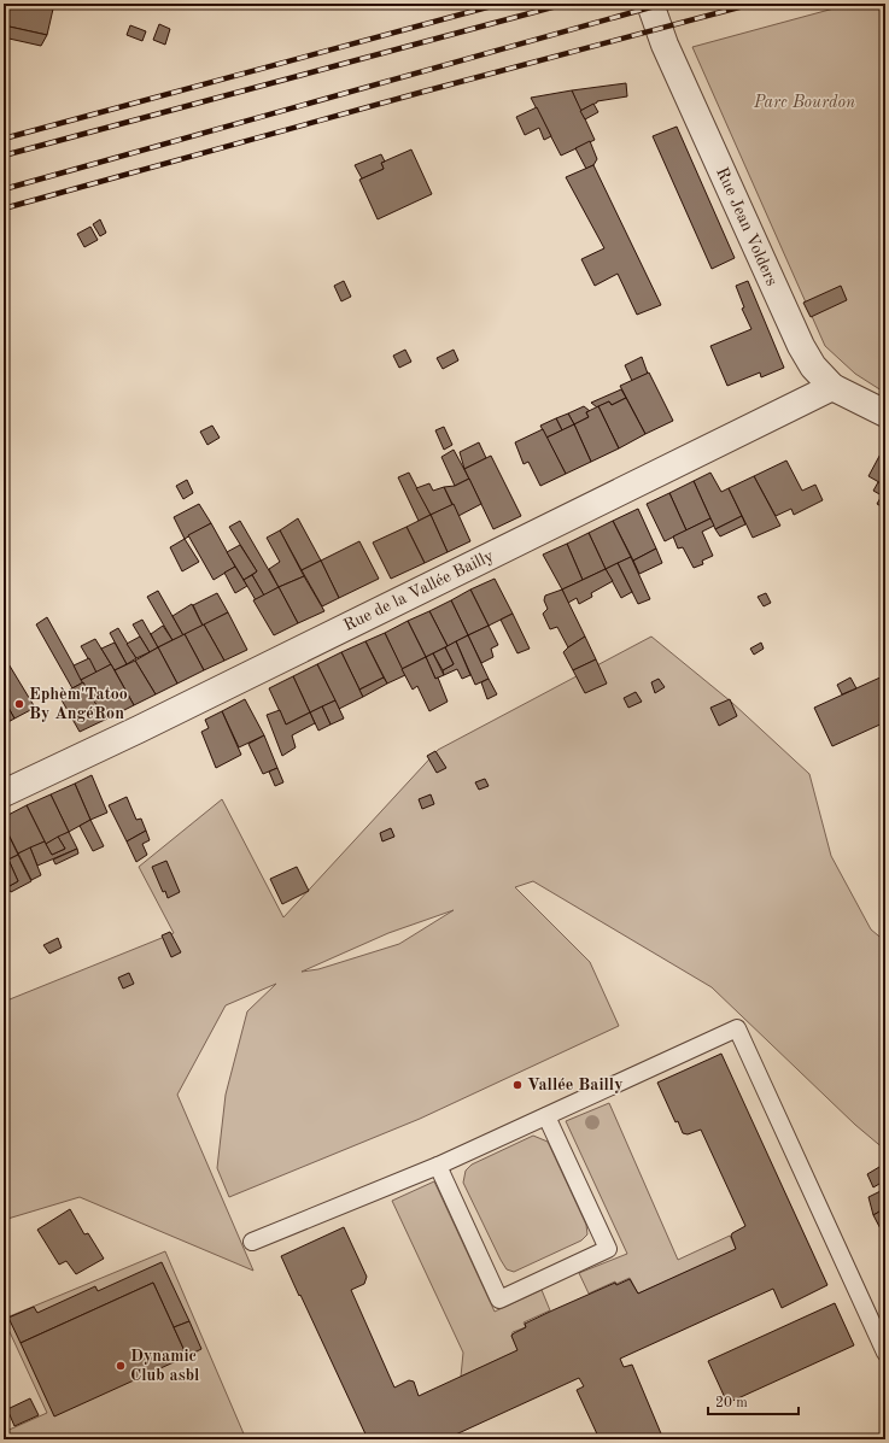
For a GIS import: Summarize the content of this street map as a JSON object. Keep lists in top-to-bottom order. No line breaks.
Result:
{"streets":{"street":["Rue Jean Volders","Rue de la Vallée Bailly"]},"crossings":[["Rue Jean Volders","Rue de la Vallée Bailly"]],"parks":["Parc Bourdon"],"places":["Ephèm'Tatoo By AngéRon","Vallée Bailly","Dynamic Club asbl"],"scale_bar":"20 m"}
